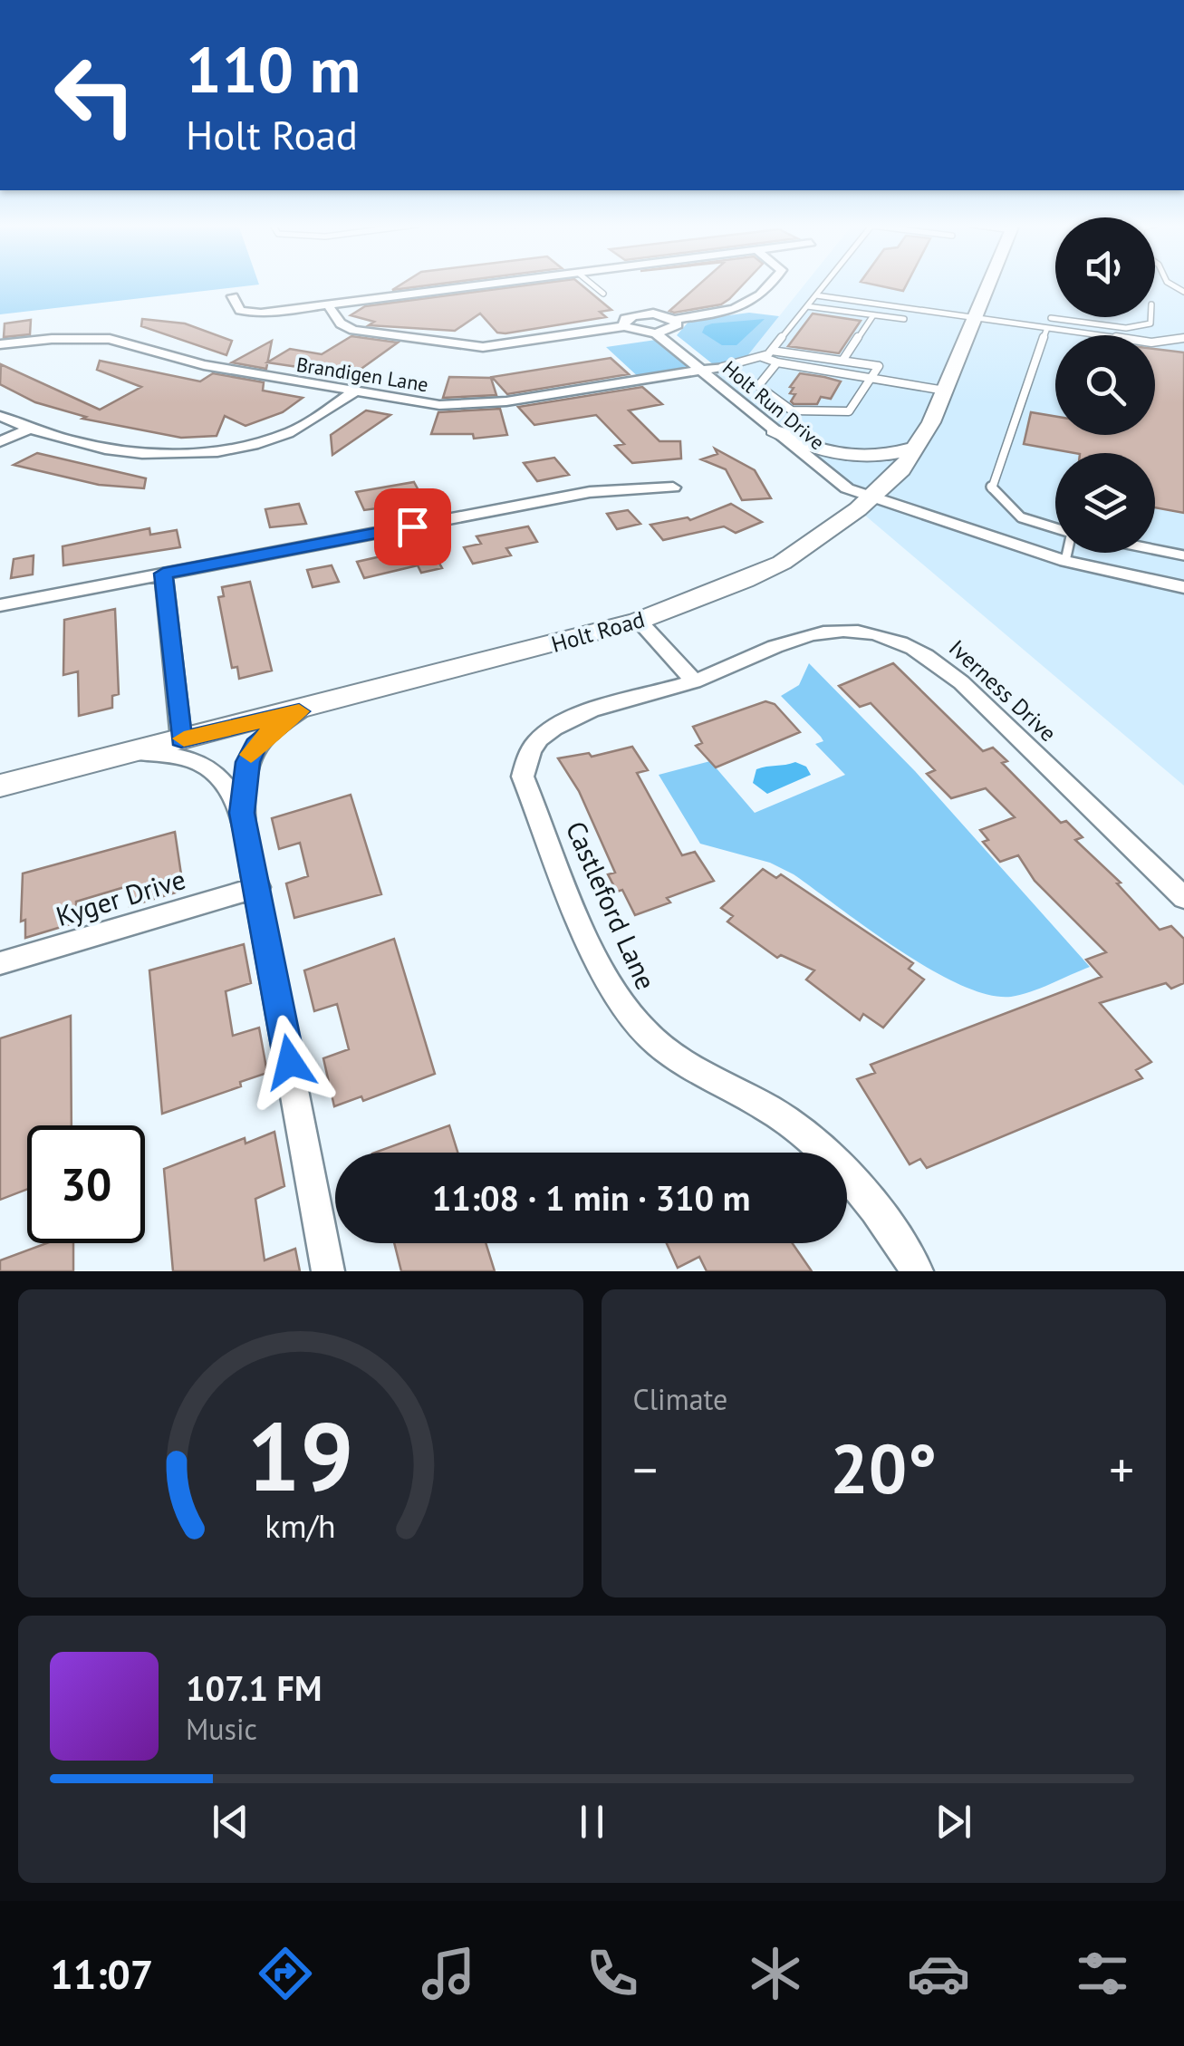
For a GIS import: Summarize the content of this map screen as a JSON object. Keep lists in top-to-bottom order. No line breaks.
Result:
{"streets":{"main road":["Holt Road"],"street":["Brandigen Lane","Holt Run Drive","Iverness Drive","Kyger Drive","Castleford Lane"]},"crossings":[["Brandigen Lane","Holt Run Drive"],["Holt Run Drive","Holt Road"],["Iverness Drive","Castleford Lane"]],"page":{"turn":["110 m","Holt Road"],"limit":"30","trip":"11:08 · 1 min · 310 m","tile":"Climate","heat":["−","20°","+"],"song":["107.1 FM","Music"],"tabs":"11:07","gauge":["19","km/h"]}}
